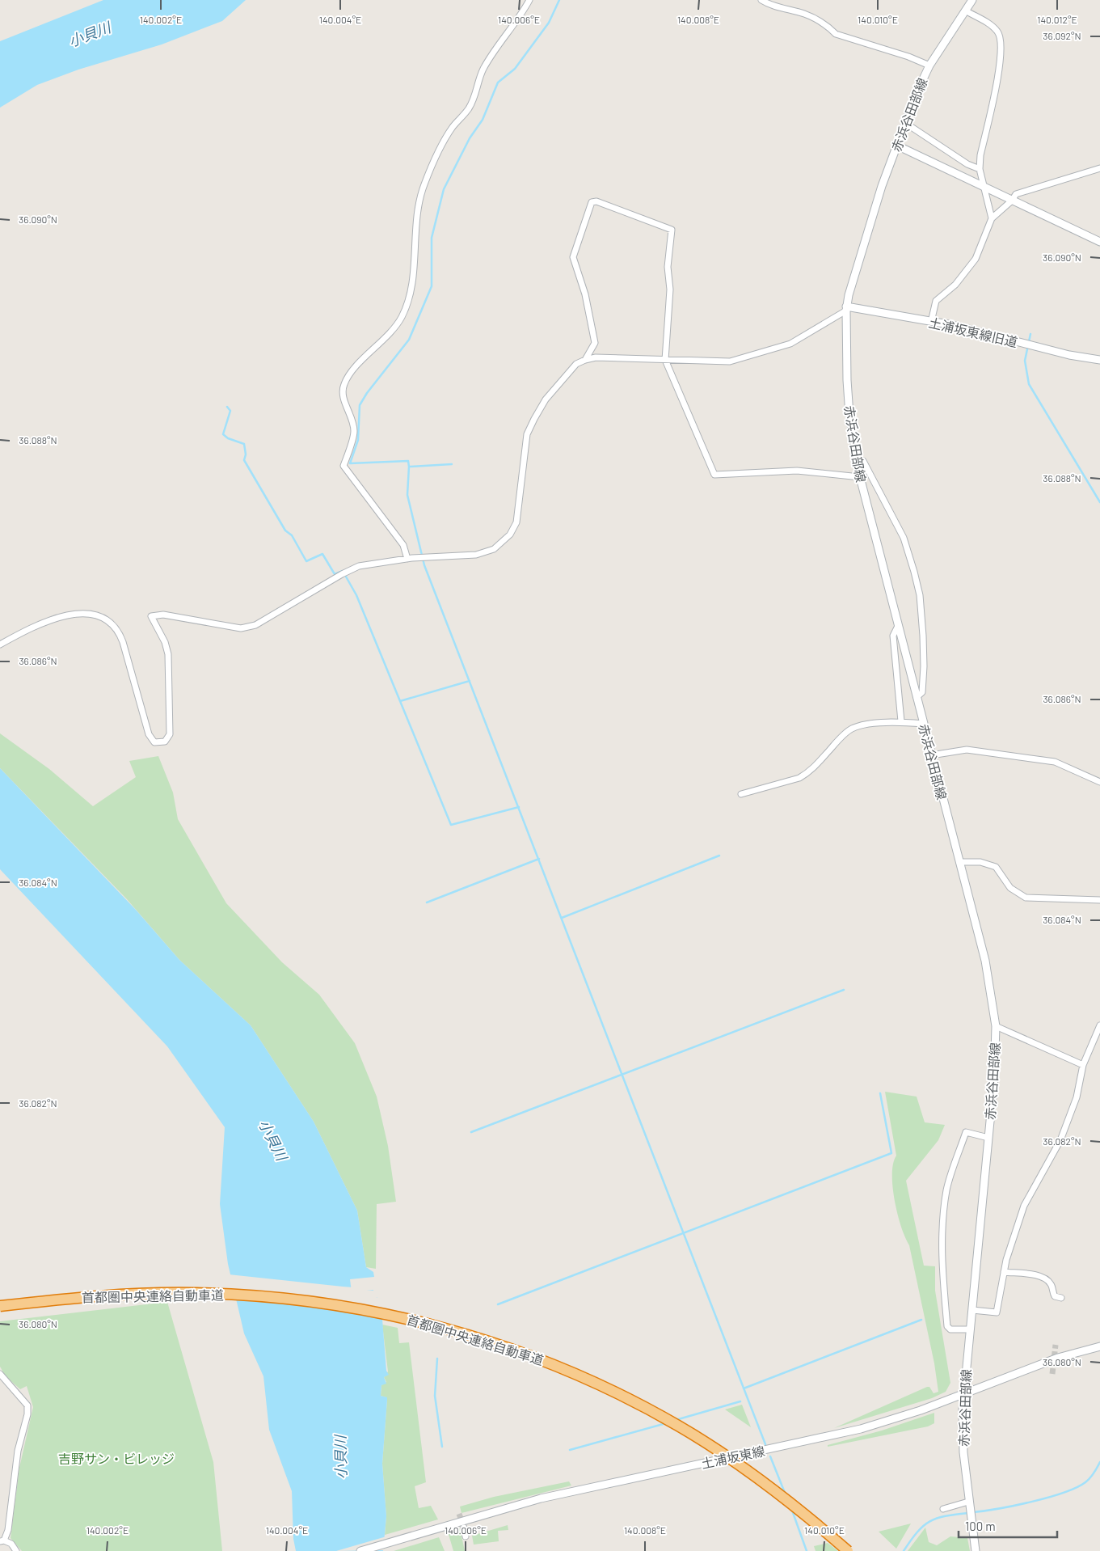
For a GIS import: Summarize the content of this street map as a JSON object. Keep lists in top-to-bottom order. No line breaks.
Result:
{"streets":{"highway":["首都圏中央連絡自動車道"],"main road":["赤浜谷田部線","土浦坂東線旧道","土浦坂東線"]},"crossings":[["赤浜谷田部線","土浦坂東線旧道"],["赤浜谷田部線","土浦坂東線"]],"water":["小貝川"],"parks":["吉野サン・ビレッジ"],"scale_bar":"100 m","coordinates":["140.002°E","140.004°E","140.006°E","140.008°E","140.010°E","140.012°E","36.092°N","36.090°N","36.088°N","36.086°N","36.084°N","36.082°N","36.080°N"]}
